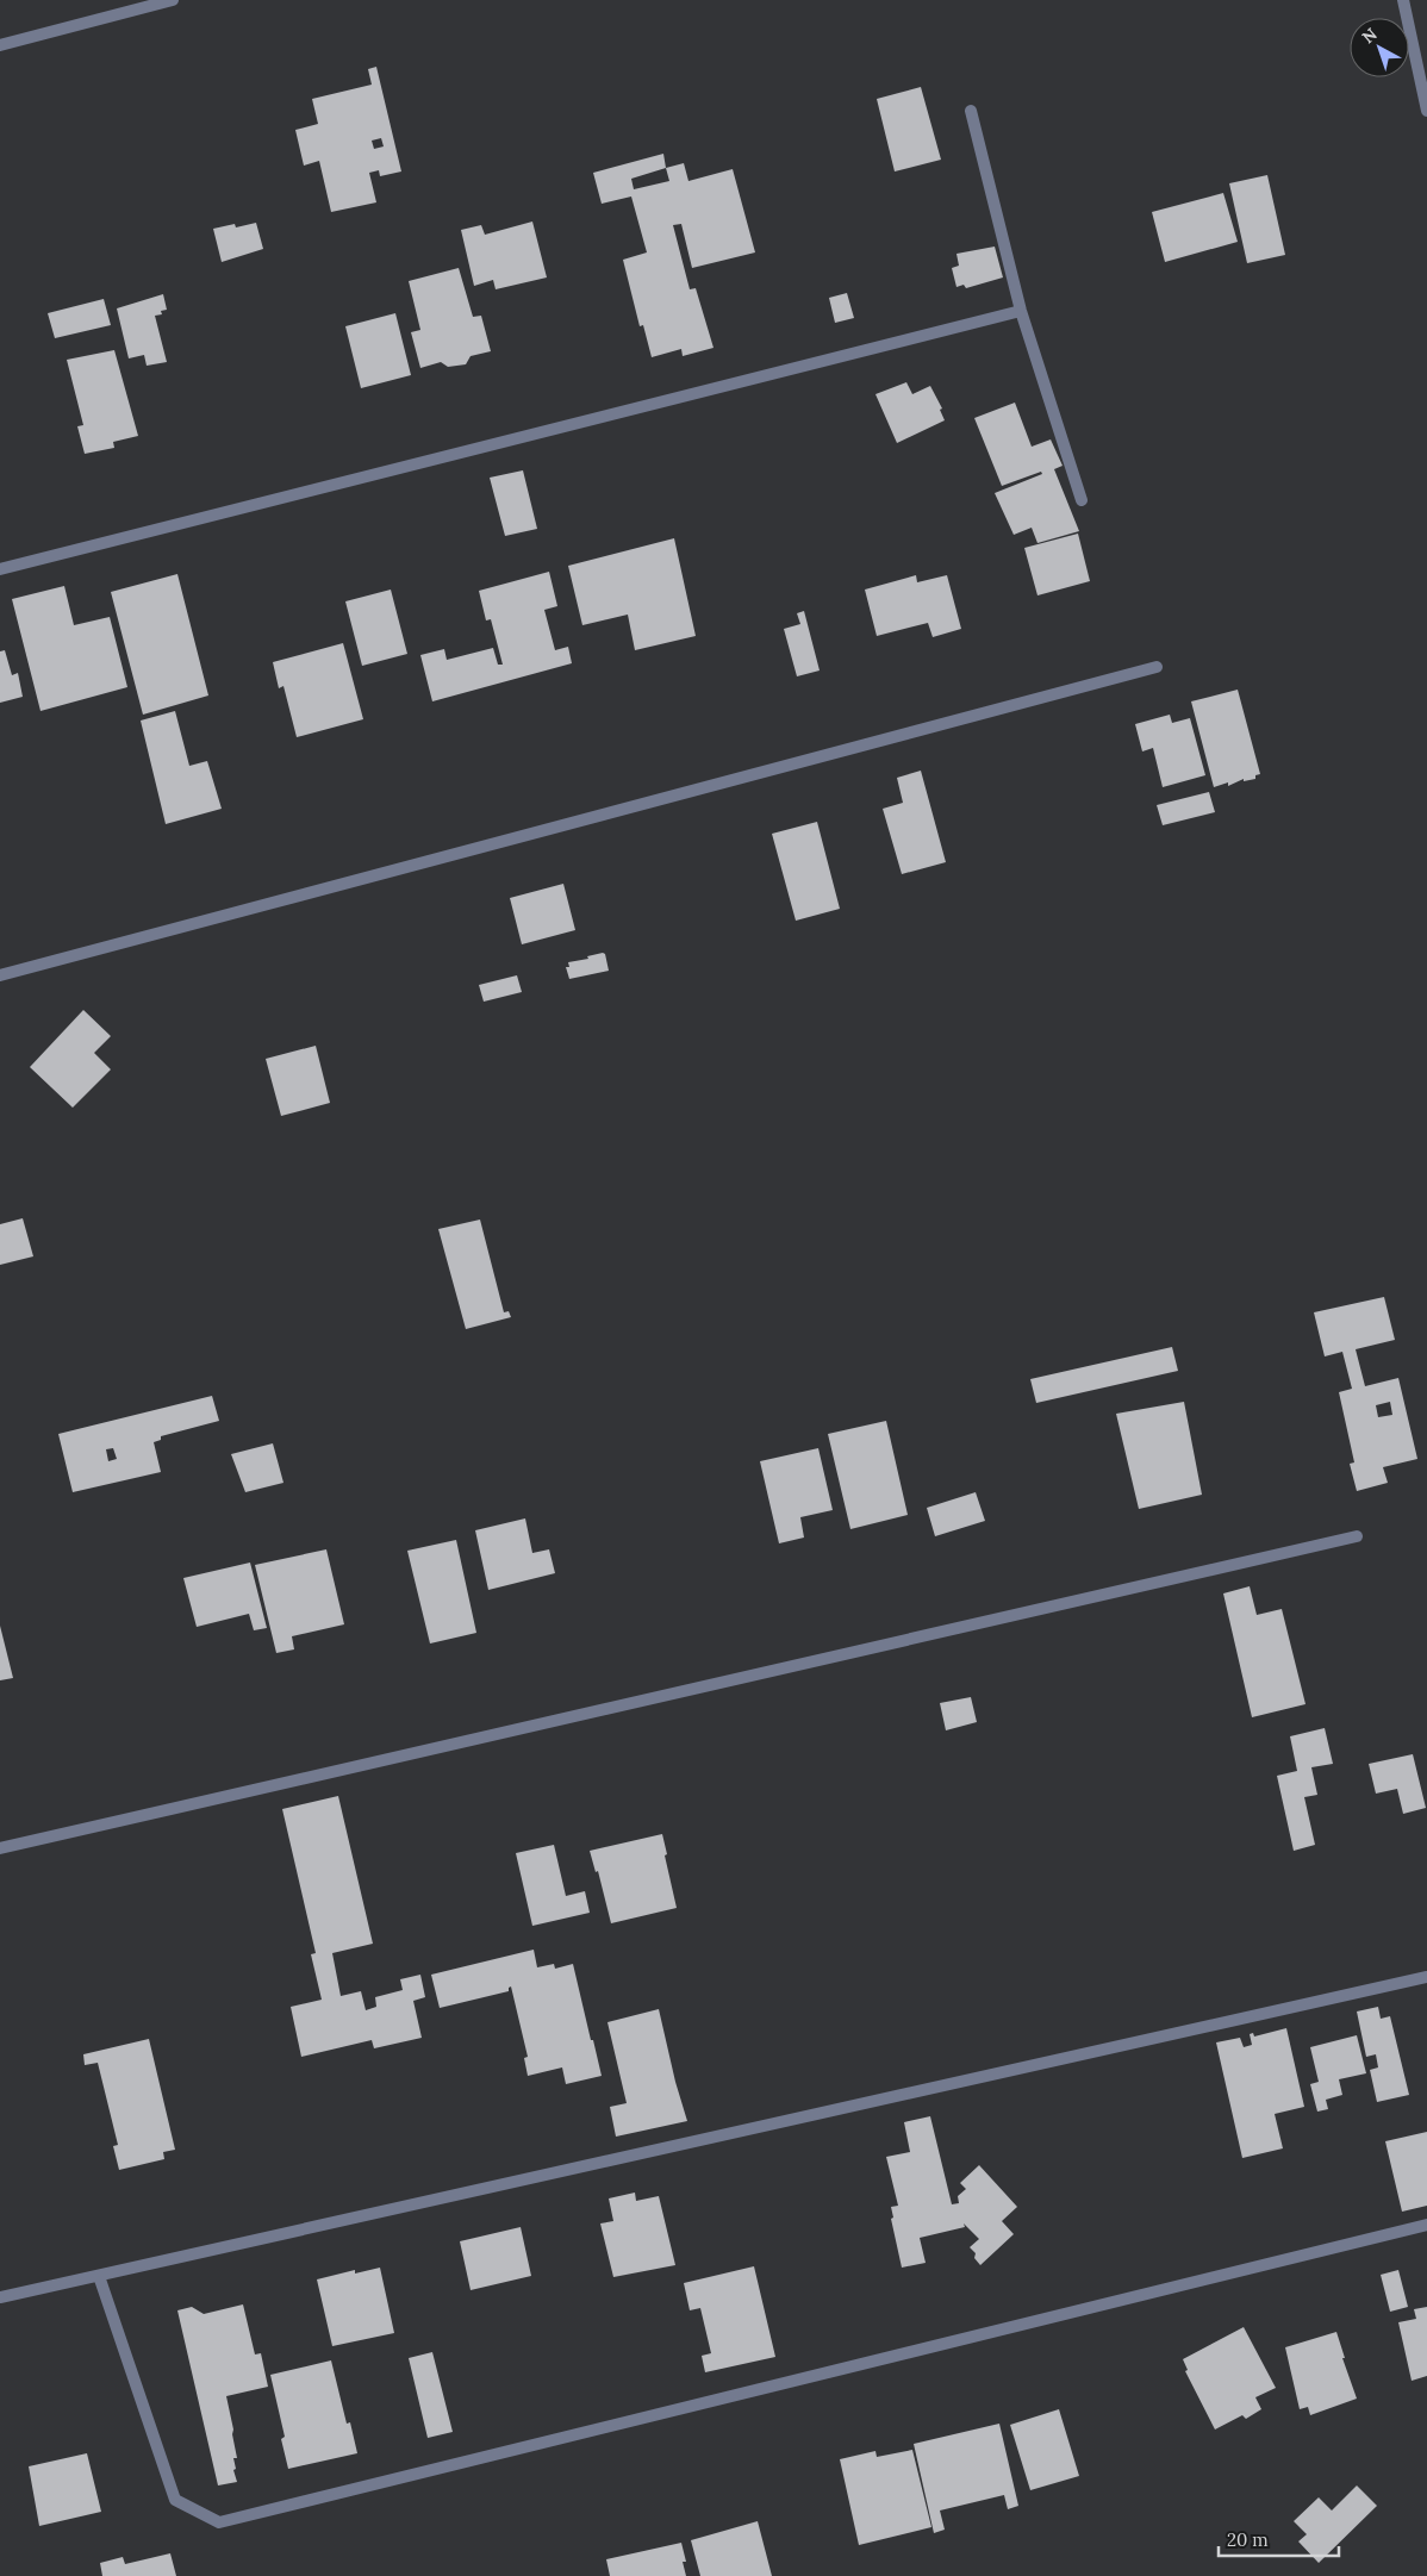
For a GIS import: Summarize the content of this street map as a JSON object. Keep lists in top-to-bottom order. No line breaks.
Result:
{"scale_bar":"20 m","north":"top left"}
